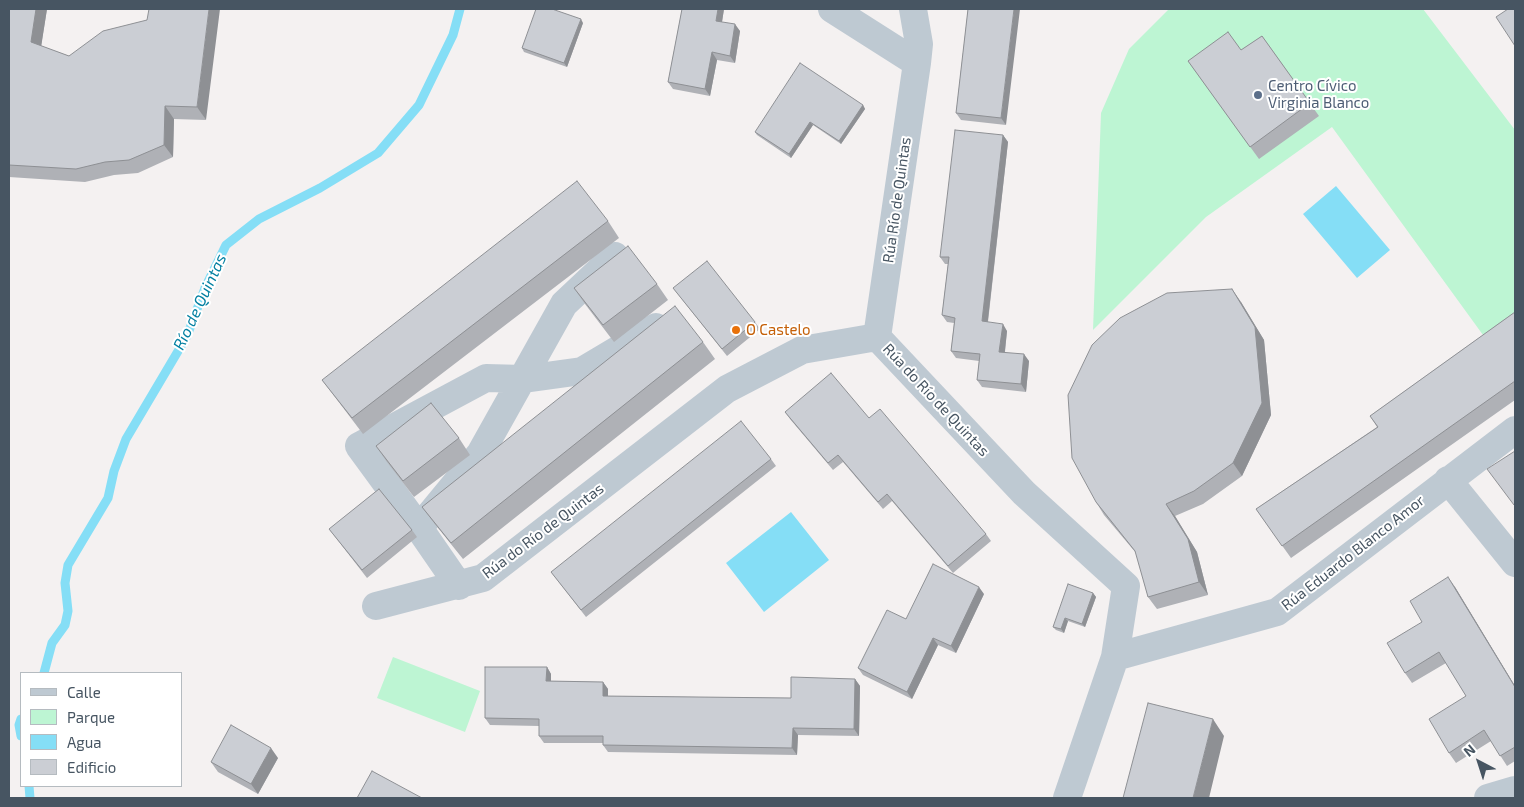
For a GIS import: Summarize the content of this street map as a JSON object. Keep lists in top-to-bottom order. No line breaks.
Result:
{"streets":{"street":["Rúa Río de Quintas","Rúa do Río de Quintas","Rúa Eduardo Blanco Amor"]},"crossings":[["Rúa Río de Quintas","Rúa do Río de Quintas"],["Rúa do Río de Quintas","Rúa Eduardo Blanco Amor"]],"water":["Río de Quintas"],"places":["Centro Cívico Virginia Blanco","O Castelo"],"legend":["Calle","Parque","Agua","Edificio"],"north":"top left"}
